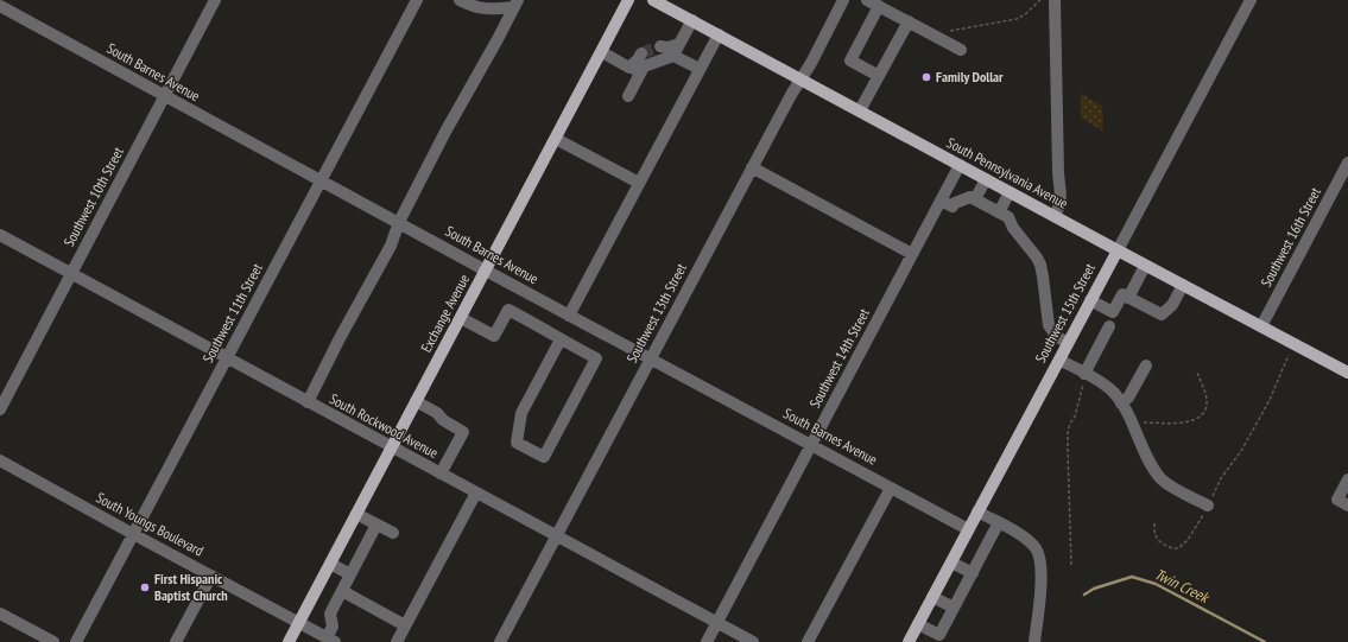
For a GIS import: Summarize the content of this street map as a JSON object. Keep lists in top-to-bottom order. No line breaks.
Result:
{"streets":{"main road":["South Pennsylvania Avenue","Exchange Avenue","Southwest 15th Street"],"street":["South Barnes Avenue","Southwest 10th Street","Southwest 16th Street","Southwest 11th Street","Southwest 13th Street","Southwest 14th Street","South Rockwood Avenue","South Youngs Boulevard"]},"crossings":[["South Barnes Avenue","Southwest 10th Street"],["South Barnes Avenue","Southwest 11th Street"],["South Barnes Avenue","Exchange Avenue"],["South Barnes Avenue","Southwest 13th Street"],["South Barnes Avenue","Southwest 15th Street"],["South Barnes Avenue","Southwest 14th Street"],["South Pennsylvania Avenue","Southwest 16th Street"],["South Pennsylvania Avenue","Southwest 13th Street"],["South Pennsylvania Avenue","Southwest 15th Street"],["South Pennsylvania Avenue","Southwest 14th Street"],["Southwest 10th Street","South Rockwood Avenue"],["Southwest 11th Street","South Rockwood Avenue"],["Southwest 11th Street","South Youngs Boulevard"],["Exchange Avenue","South Rockwood Avenue"],["Exchange Avenue","South Youngs Boulevard"],["Southwest 13th Street","South Rockwood Avenue"],["Southwest 14th Street","South Rockwood Avenue"]],"water":["Twin Creek"],"places":["Family Dollar","First Hispanic Baptist Church"]}
